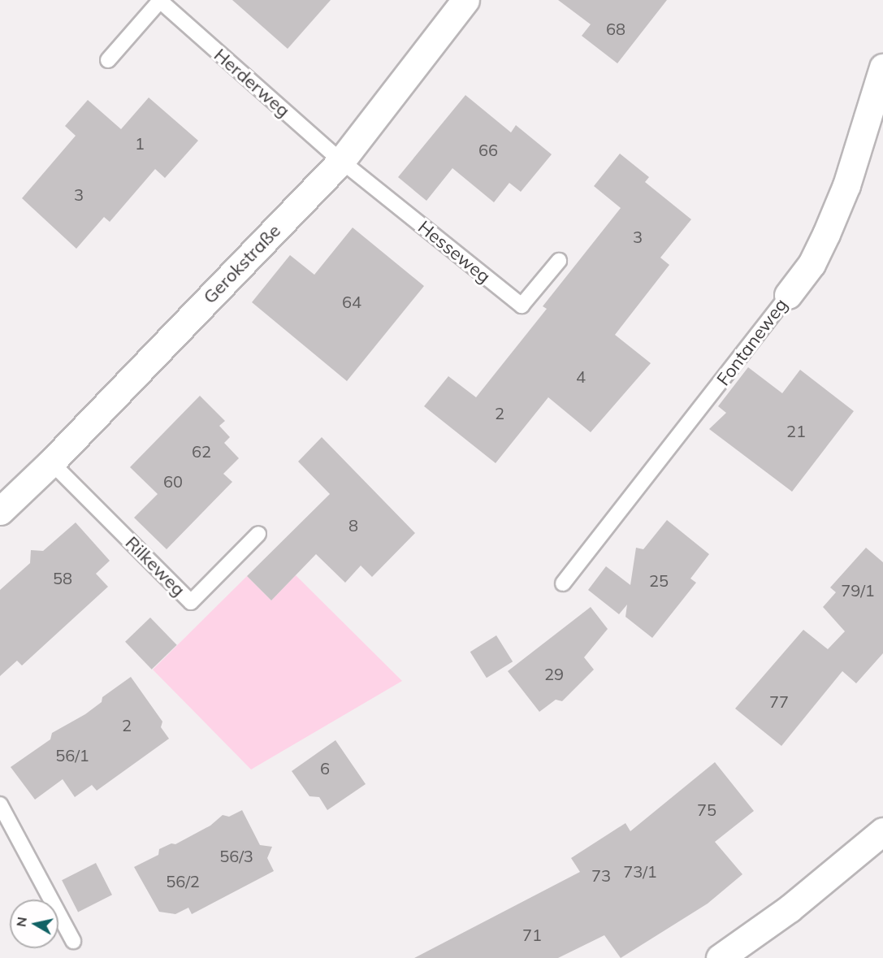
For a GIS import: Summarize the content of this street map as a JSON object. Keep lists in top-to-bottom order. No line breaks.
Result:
{"streets":{"street":["Gerokstraße","Fontaneweg"],"lane":["Herderweg","Hesseweg","Rilkeweg"]},"crossings":[["Herderweg","Hesseweg"],["Herderweg","Gerokstraße"],["Hesseweg","Gerokstraße"],["Gerokstraße","Rilkeweg"]],"house_numbers":["68","1","66","3","3","64","4","2","21","62","60","8","58","25","79/1","29","77","2","56/1","6","75","56/3","73/1","73","56/2","71"],"north":"left"}
